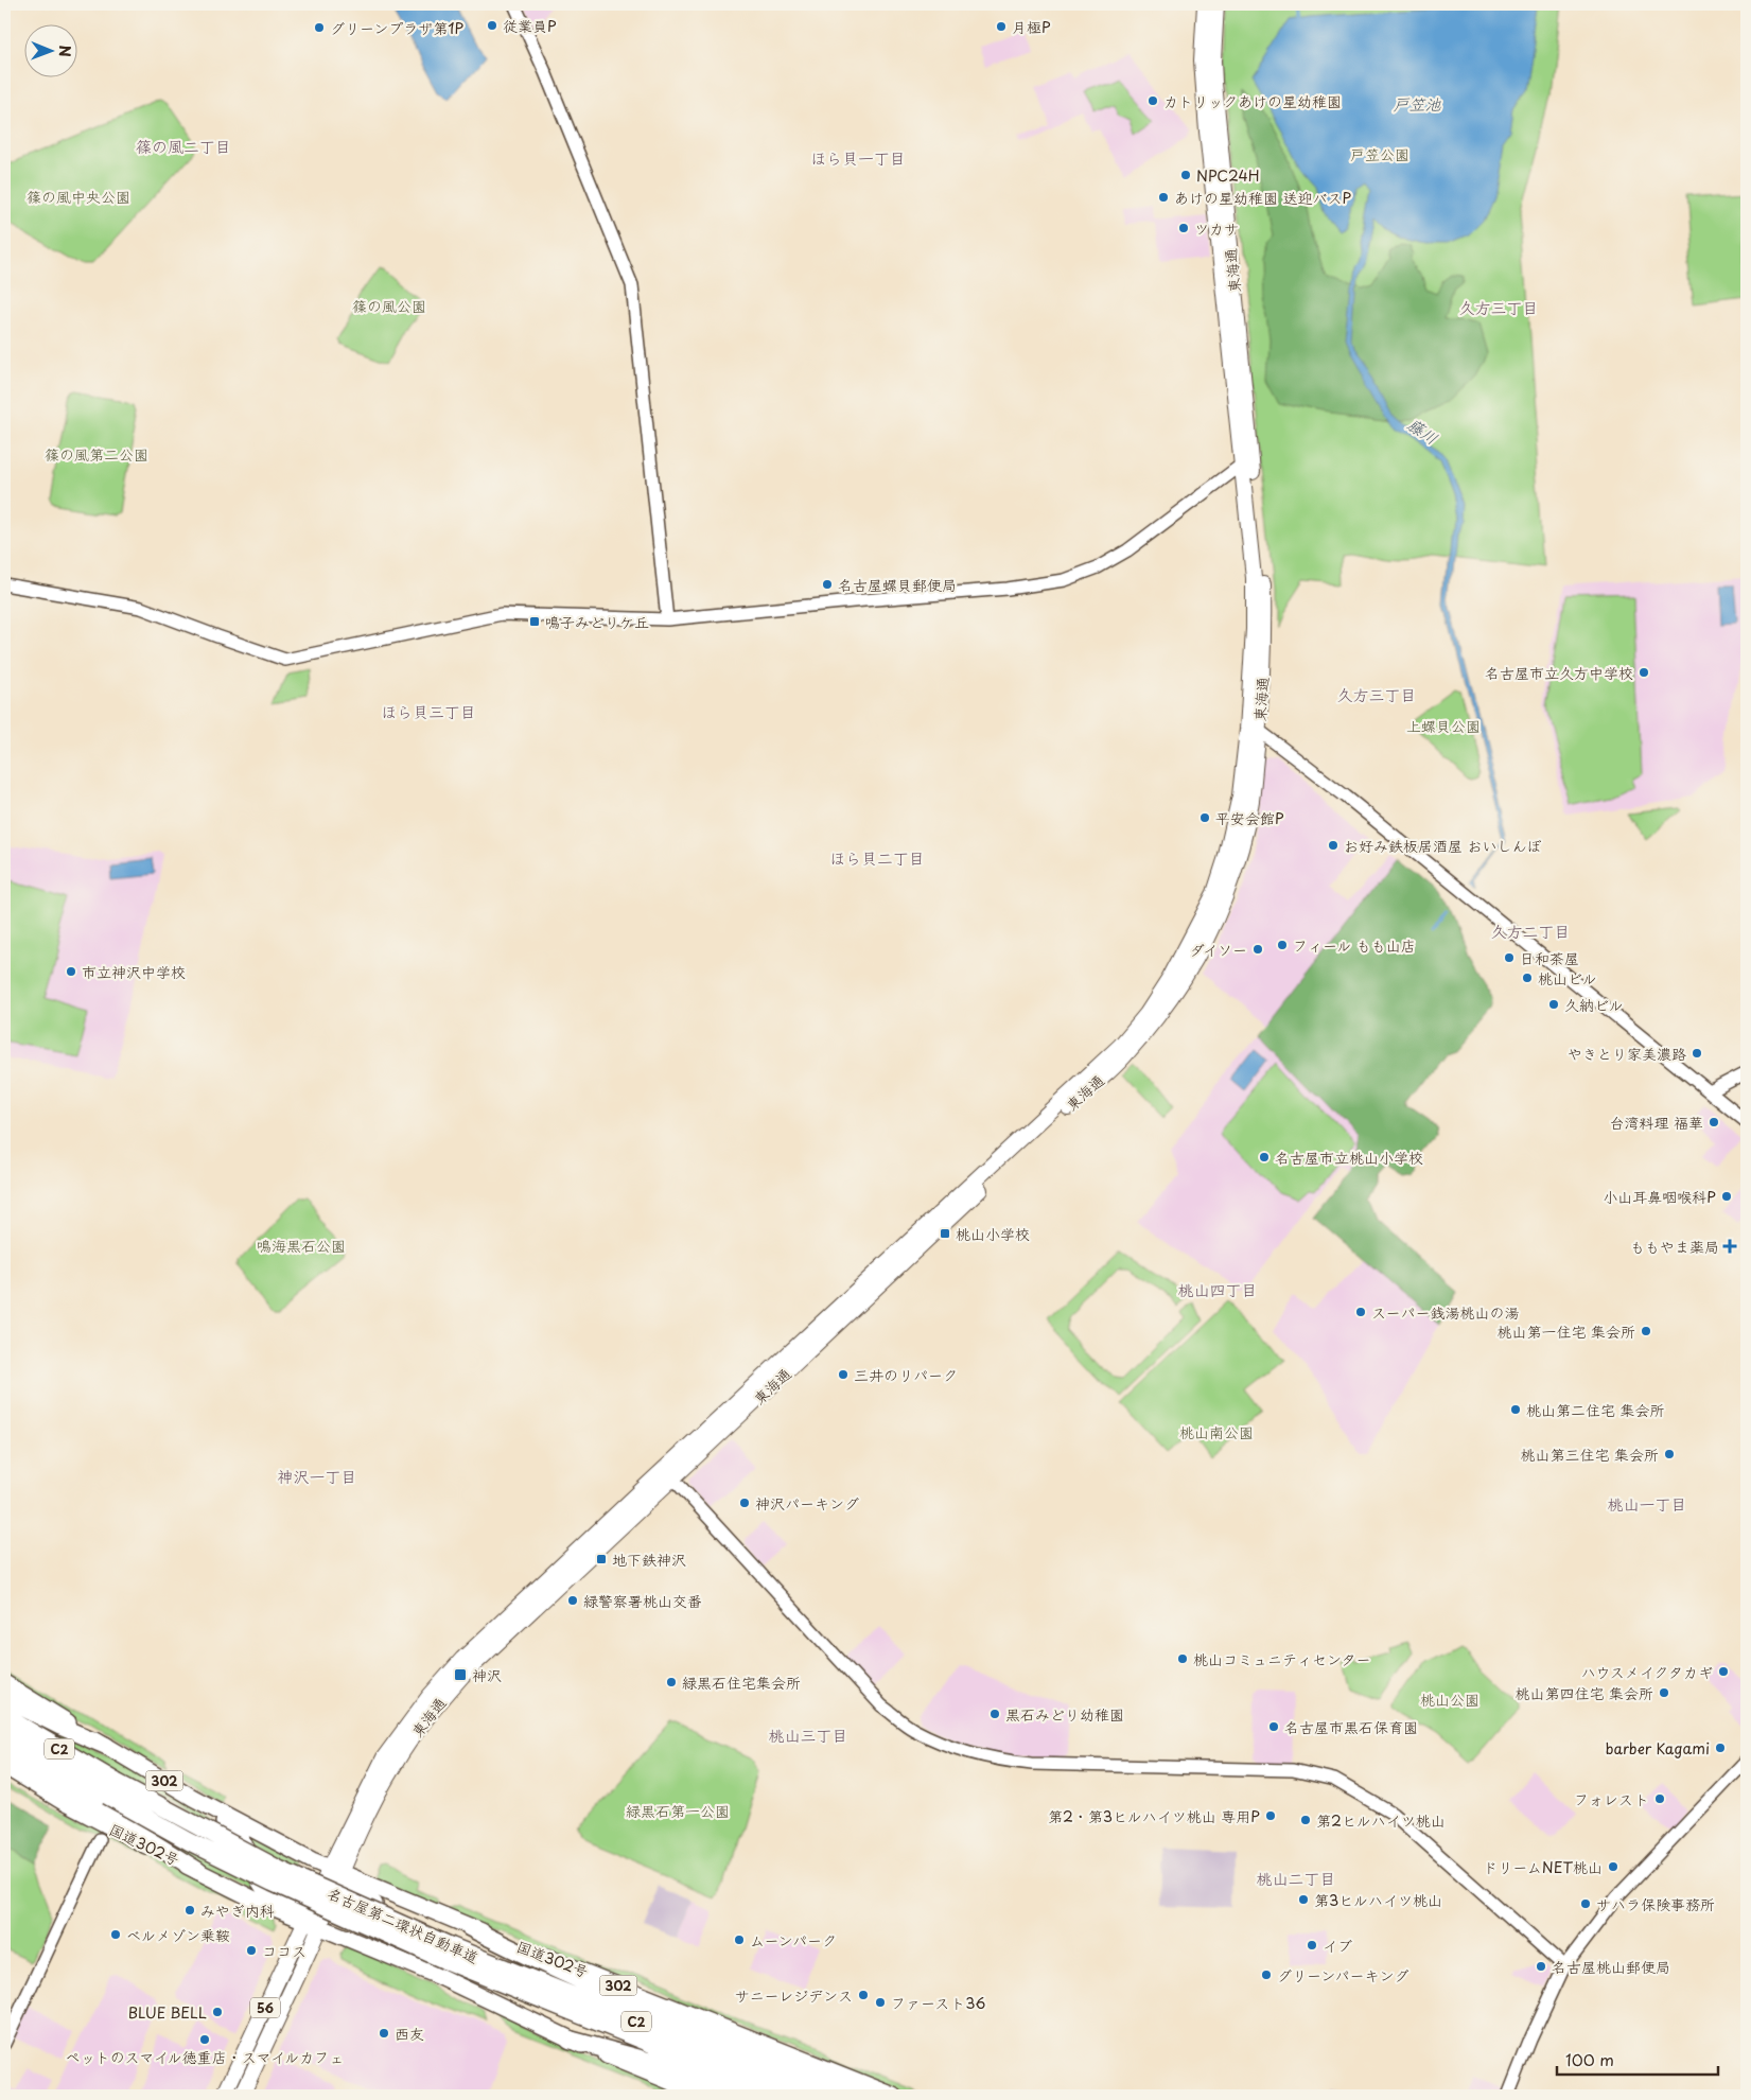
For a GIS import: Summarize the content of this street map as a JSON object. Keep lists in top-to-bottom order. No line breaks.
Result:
{"streets":{"highway":["C2","302","国道302号","名古屋第二環状自動車道"],"main road":["東海通","56"]},"crossings":[["東海通","国道302号"],["東海通","56"],["C2","国道302号"],["国道302号","56"]],"districts":["篠の風二丁目","ほら貝一丁目","久方三丁目","久方三丁目","ほら貝三丁目","ほら貝二丁目","久方二丁目","桃山四丁目","神沢一丁目","桃山一丁目","桃山三丁目","桃山二丁目"],"water":["戸笠池","藤川"],"parks":["戸笠公園","篠の風中央公園","篠の風公園","篠の風第二公園","上螺貝公園","鳴海黒石公園","桃山南公園","桃山公園","緑黒石第一公園"],"places":{"other":["従業員P","月極P","グリーンプラザ第1P","カトリックあけの星幼稚園","NPC24H","あけの星幼稚園 送迎バスP","ツカサ","名古屋螺貝郵便局","名古屋市立久方中学校","平安会館P","お好み鉄板居酒屋 おいしんぼ","フィール もも山店","ダイソー","日和茶屋","市立神沢中学校","桃山ビル","久納ビル","やきとり家美濃路","台湾料理 福華","名古屋市立桃山小学校","小山耳鼻咽喉科P","スーパー銭湯桃山の湯","桃山第一住宅 集会所","三井のリパーク","桃山第二住宅 集会所","桃山第三住宅 集会所","神沢パーキング","緑警察署桃山交番","桃山コミュニティセンター","ハウスメイクタカギ","緑黒石住宅集会所","桃山第四住宅 集会所","黒石みどり幼稚園","名古屋市黒石保育園","barber Kagami","フォレスト","第2・第3ヒルハイツ桃山 専用P","第2ヒルハイツ桃山","ドリームNET桃山","第3ヒルハイツ桃山","サハラ保険事務所","みやぎ内科","ベルメゾン乗鞍","ムーンパーク","イブ","ココス","名古屋桃山郵便局","グリーンパーキング","サニーレジデンス","ファースト36","BLUE BELL","西友","ペットのスマイル徳重店・スマイルカフェ"],"transit":["鳴子みどりケ丘","桃山小学校","地下鉄神沢","神沢"],"health":["ももやま薬局"]},"scale_bar":"100 m","north":"right"}
